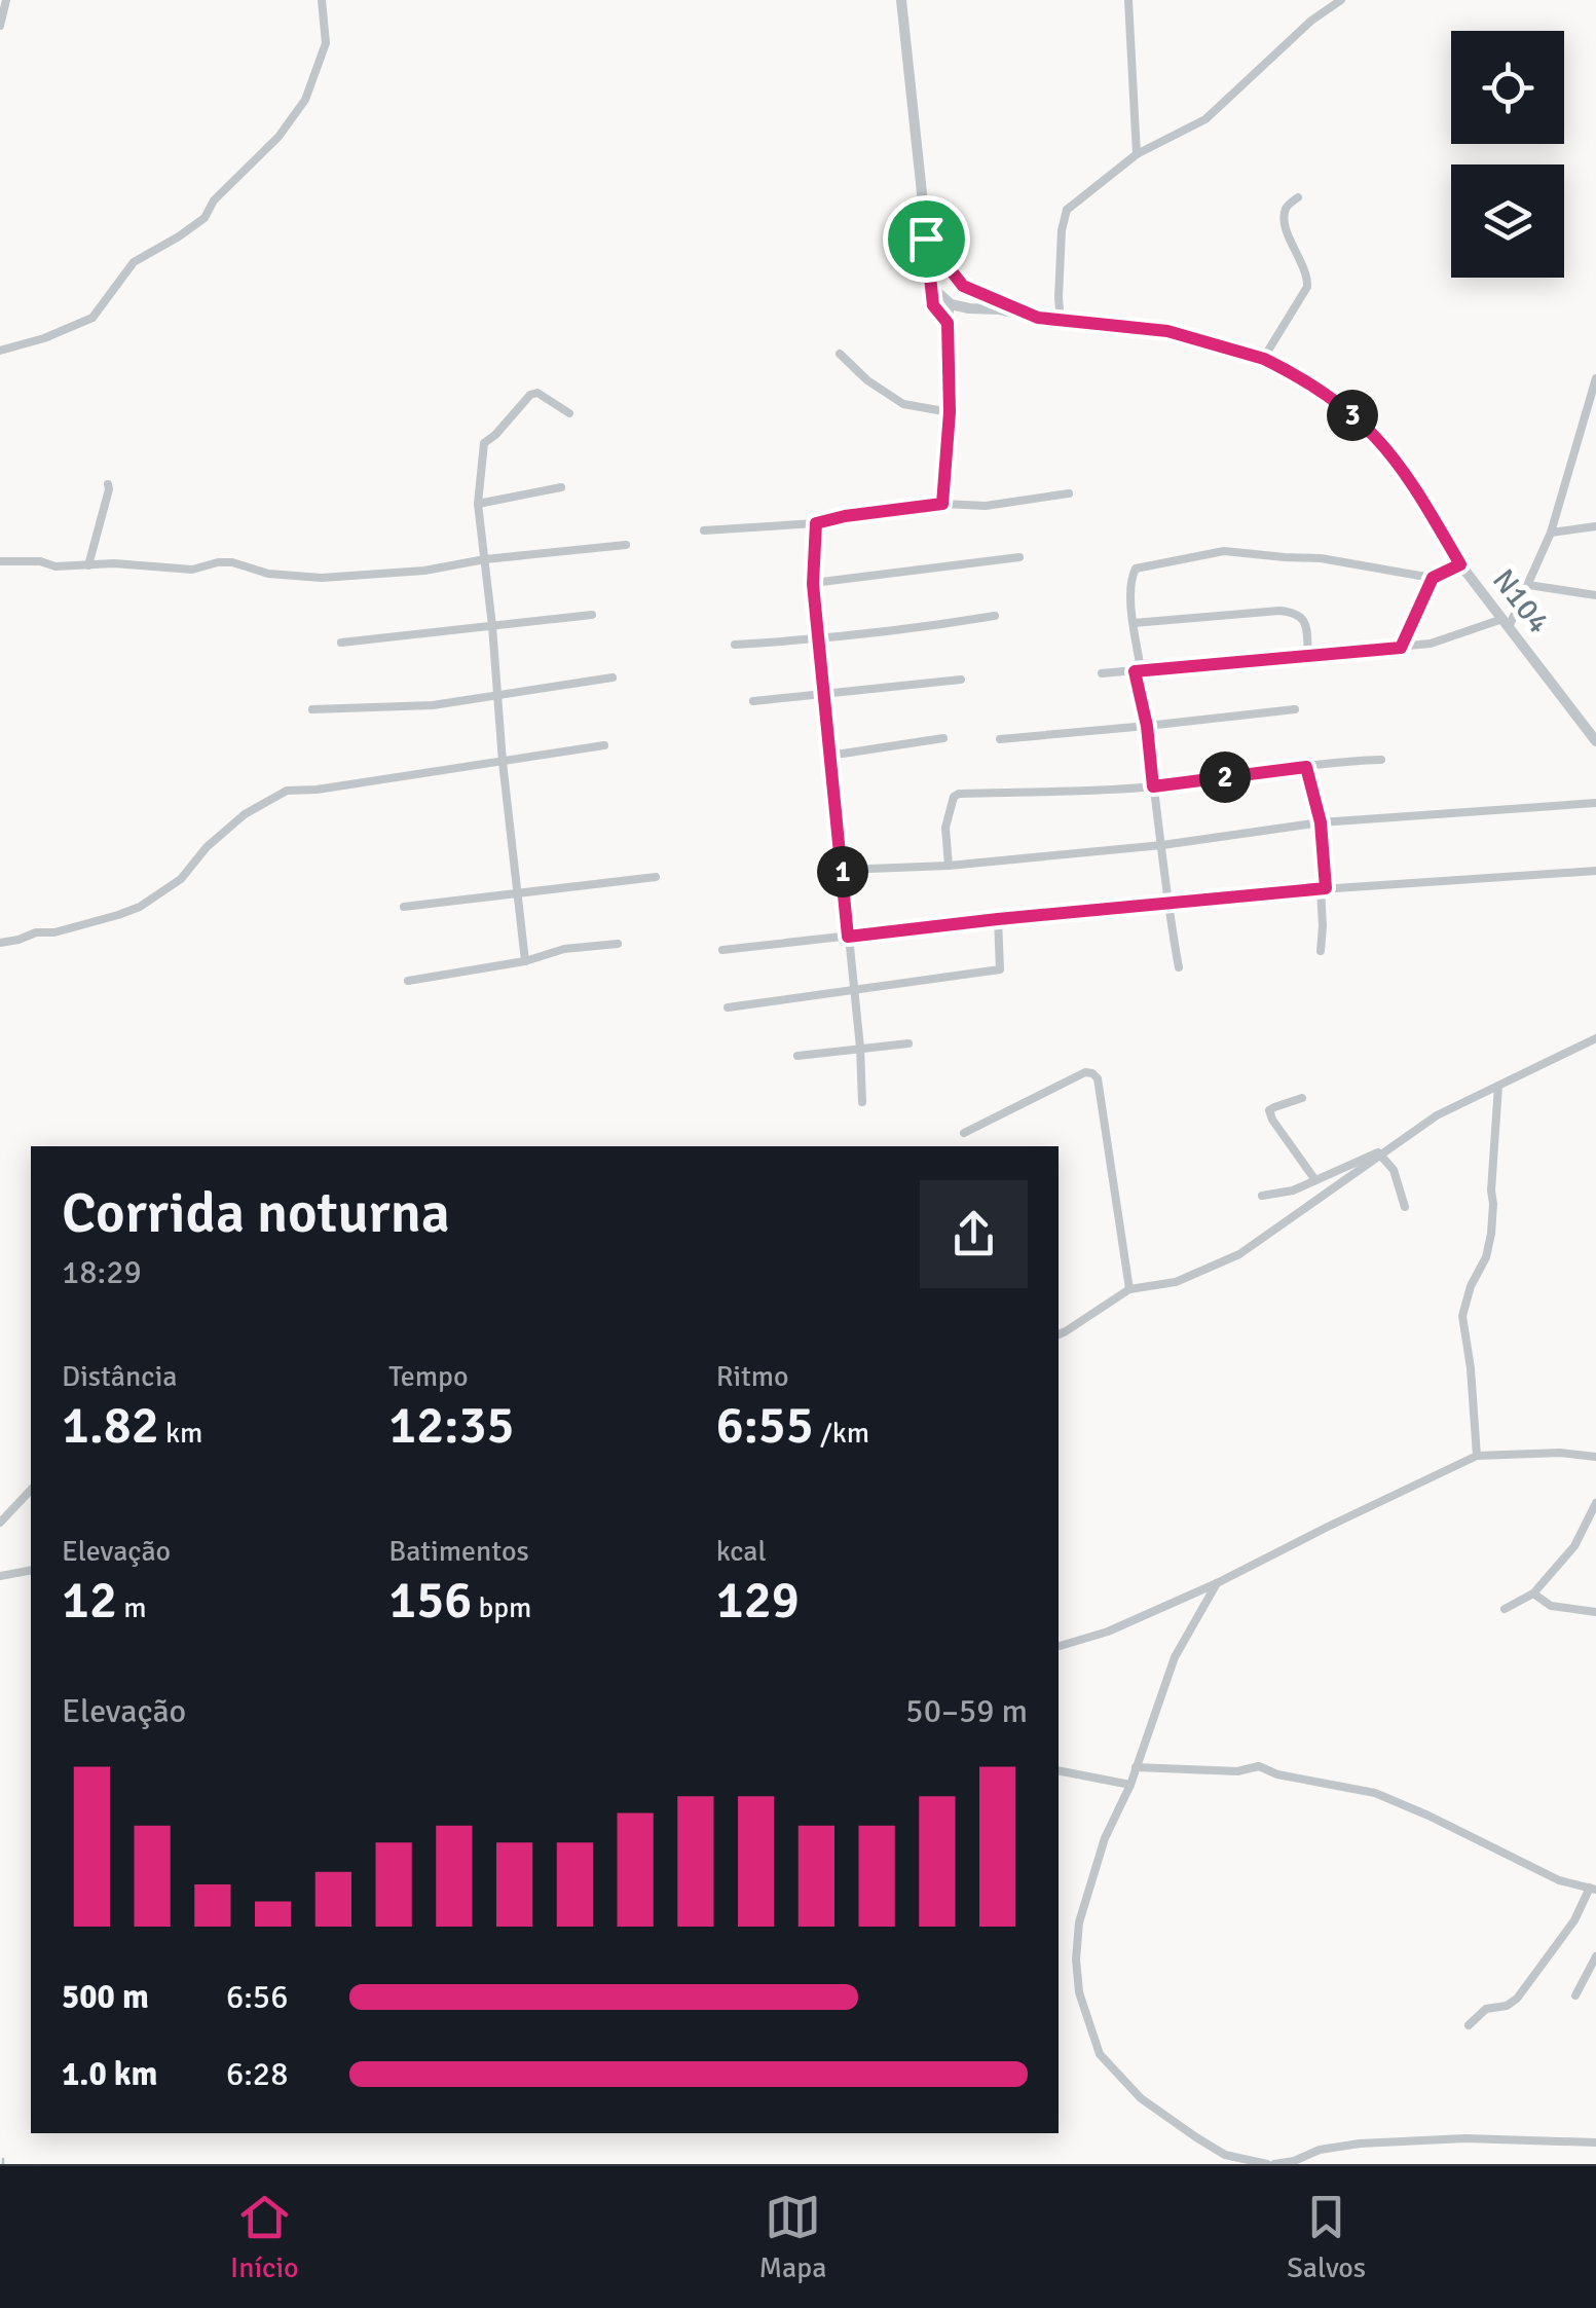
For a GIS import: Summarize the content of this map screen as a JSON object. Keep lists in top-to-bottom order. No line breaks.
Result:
{"streets":{"street":["N104"]},"page":{"pins":["3","2","1"],"heading":["Corrida noturna","18:29"],"stats":[["Distância","1.82 km"],["Tempo","12:35"],["Ritmo","6:55 /km"],["Elevação","12 m"],["Batimentos","156 bpm"],["kcal","129"]],"chart":["Elevação","50–59 m"],"list":[{"name":"500 m","note":"6:56"},{"name":"1.0 km","note":"6:28"}],"tabs":["Início","Mapa","Salvos"]}}
